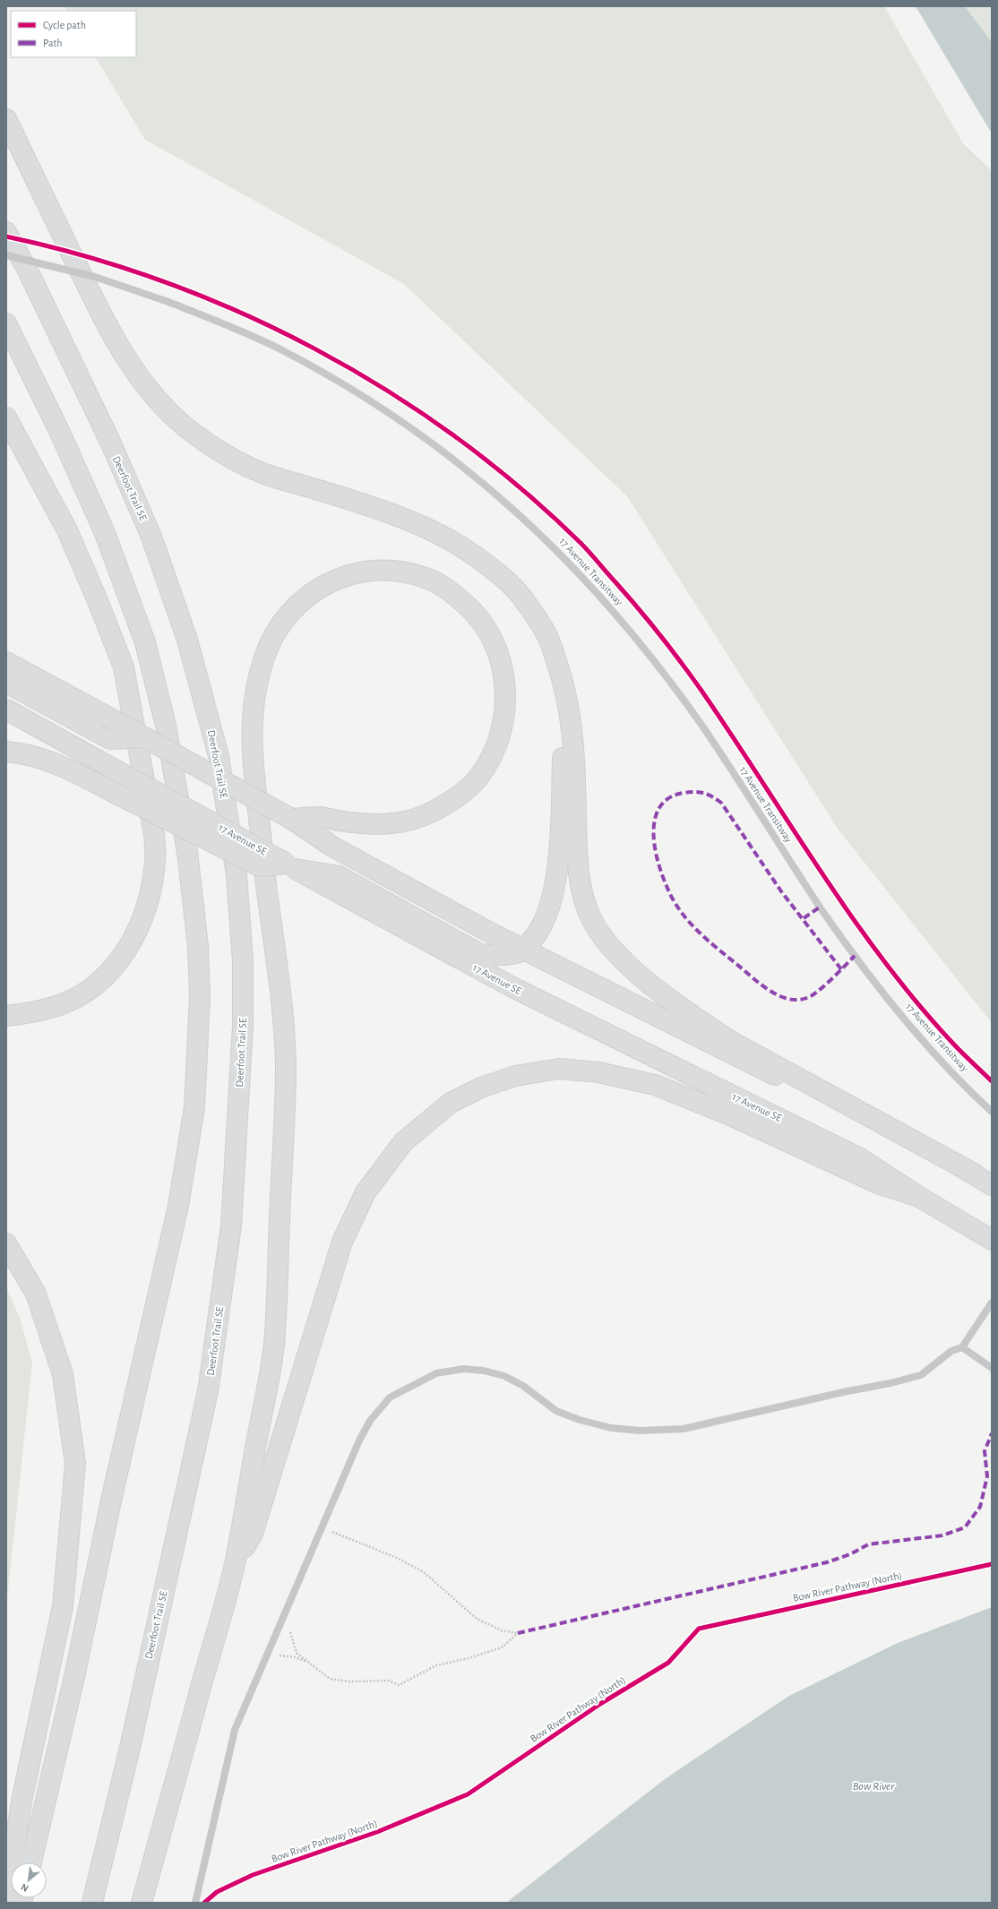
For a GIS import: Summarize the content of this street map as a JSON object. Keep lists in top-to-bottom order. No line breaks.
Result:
{"streets":{"main road":["Deerfoot Trail SE","17 Avenue SE"],"lane":["17 Avenue Transitway"],"cycle path":["Bow River Pathway (North)"]},"water":["Bow River"],"legend":["Cycle path","Path"],"north":"bottom left"}
